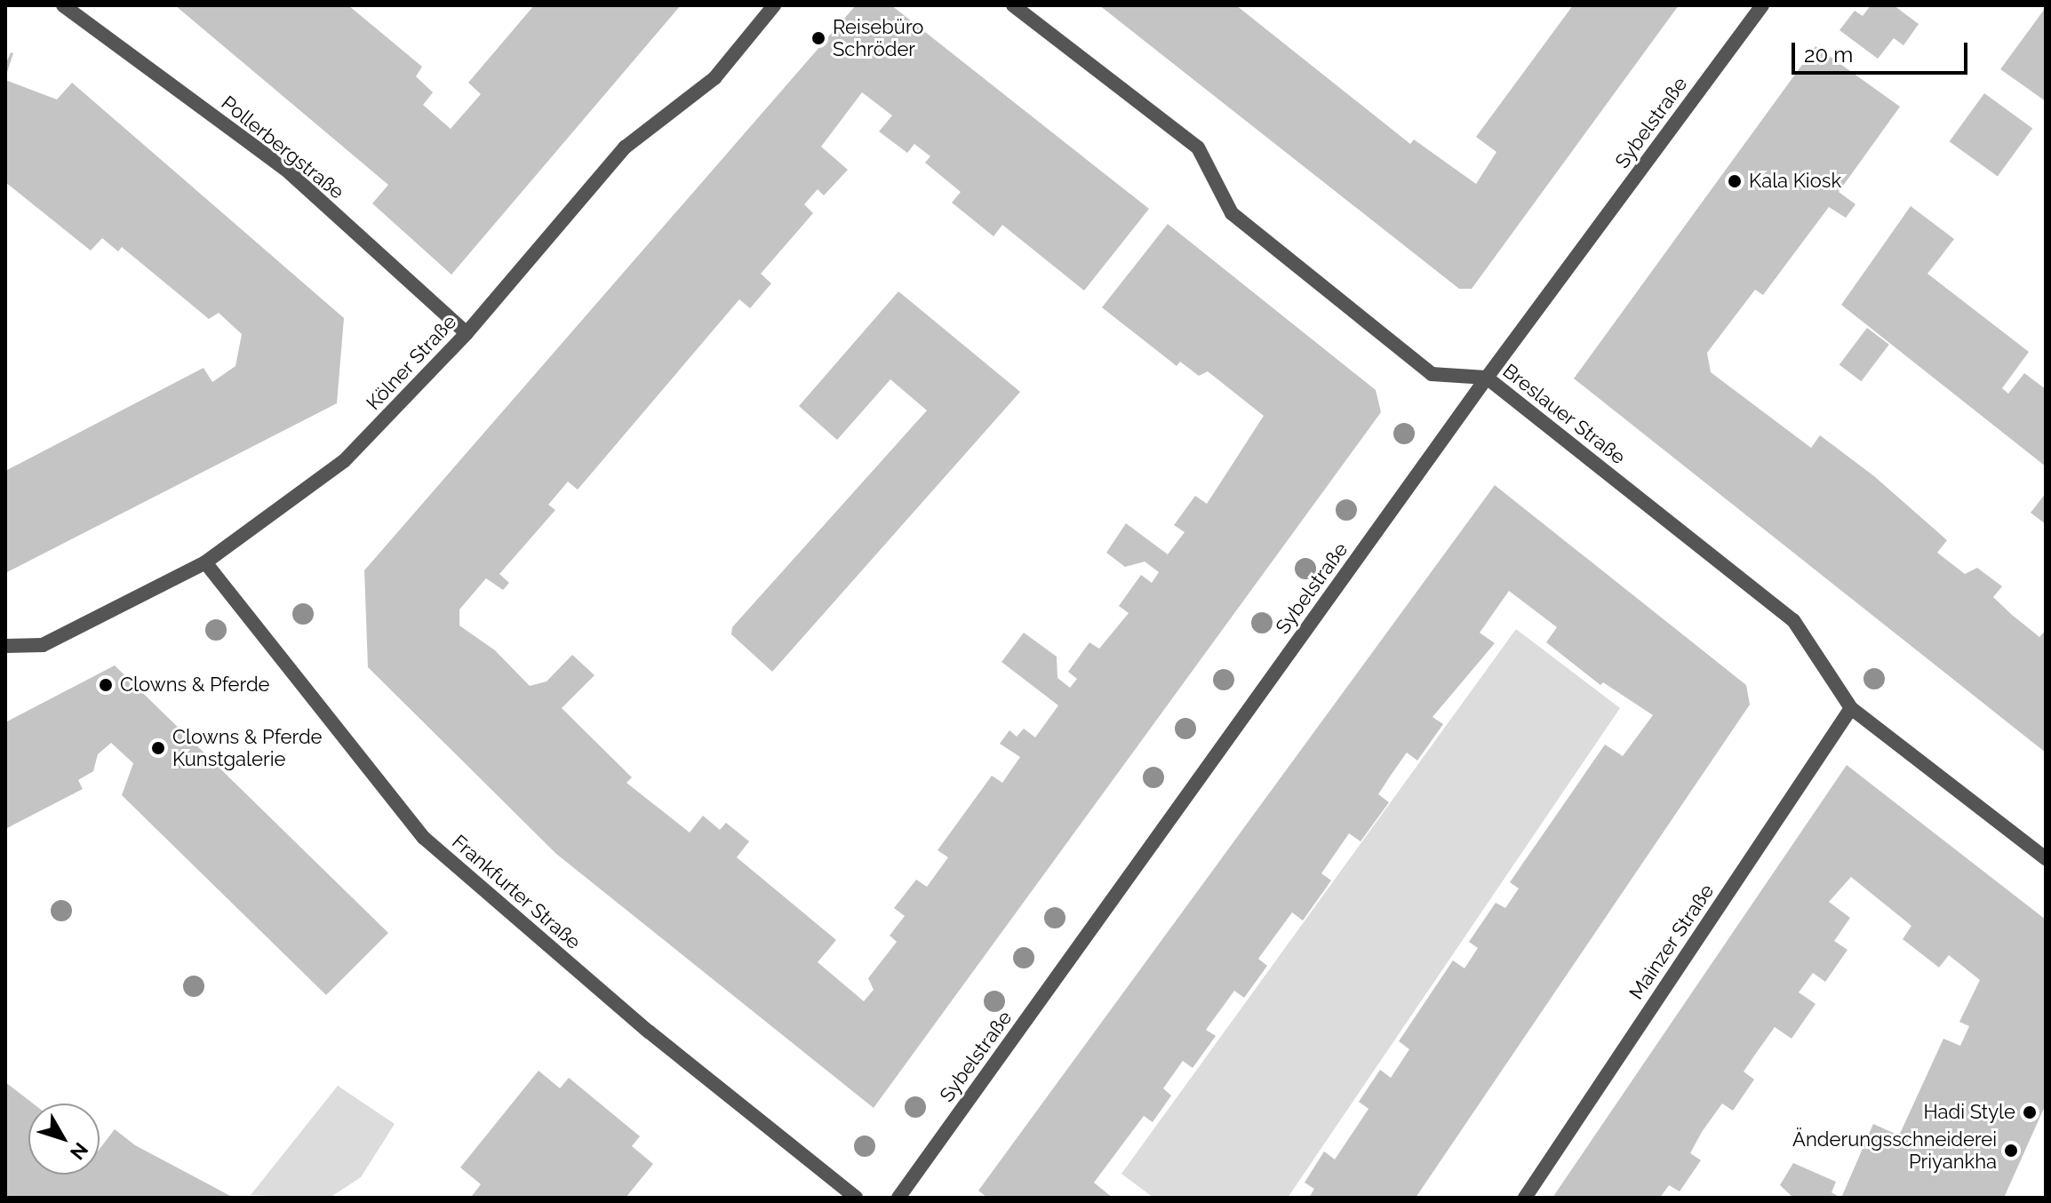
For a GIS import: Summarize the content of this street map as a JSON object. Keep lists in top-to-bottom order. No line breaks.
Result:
{"streets":{"street":["Sybelstraße","Pollerbergstraße","Kölner Straße","Breslauer Straße","Frankfurter Straße","Mainzer Straße"]},"crossings":[["Sybelstraße","Breslauer Straße"],["Pollerbergstraße","Kölner Straße"],["Kölner Straße","Frankfurter Straße"],["Breslauer Straße","Mainzer Straße"]],"places":["Reisebüro Schröder","Kala Kiosk","Clowns & Pferde","Clowns & Pferde Kunstgalerie","Hadi Style","Änderungsschneiderei Priyankha"],"scale_bar":"20 m","north":"bottom right"}
